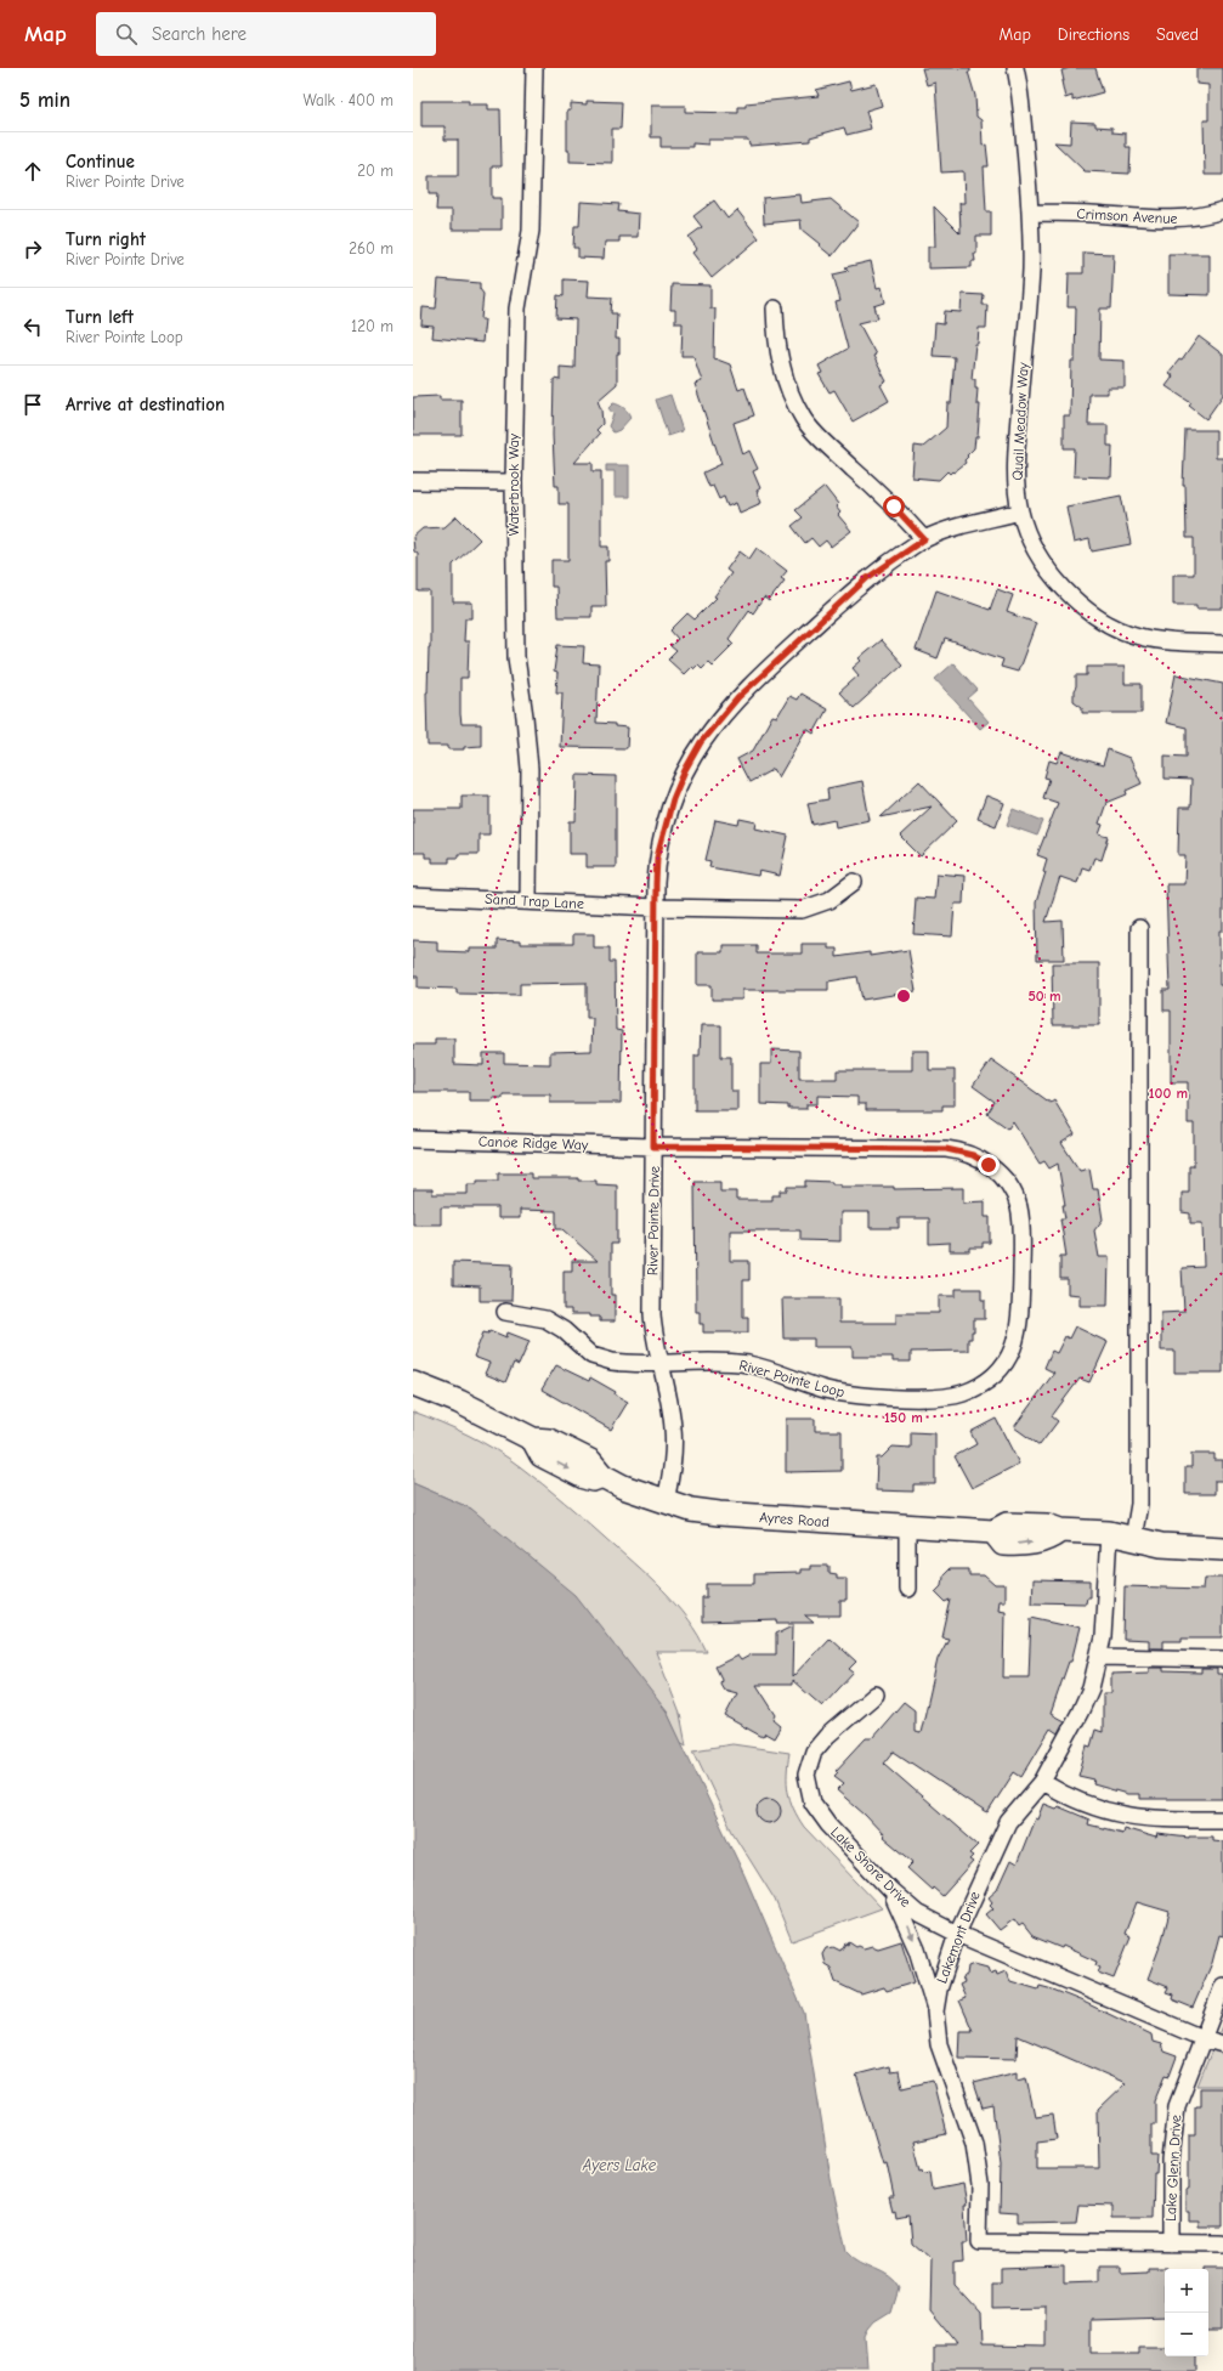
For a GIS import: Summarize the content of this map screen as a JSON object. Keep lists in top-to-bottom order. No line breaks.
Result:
{"streets":{"street":["Crimson Avenue","Quail Meadow Way","Waterbrook Way","Sand Trap Lane","Canoe Ridge Way","River Pointe Drive","River Pointe Loop","Ayres Road","Lake Shore Drive","Lakemont Drive","Lake Glenn Drive"]},"crossings":[["Crimson Avenue","Quail Meadow Way"],["Quail Meadow Way","River Pointe Drive"],["Waterbrook Way","Sand Trap Lane"],["Sand Trap Lane","River Pointe Drive"],["Canoe Ridge Way","River Pointe Drive"],["Canoe Ridge Way","River Pointe Loop"],["River Pointe Drive","River Pointe Loop"],["River Pointe Drive","Ayres Road"],["Ayres Road","Lakemont Drive"],["Lake Shore Drive","Lakemont Drive"],["Lake Shore Drive","Lake Glenn Drive"],["Lakemont Drive","Lake Glenn Drive"]],"water":["Ayers Lake"],"page":{"header":"Map","search":"Search here","nav":["Map","Directions","Saved"],"heading":["5 min","Walk · 400 m"],"list":[["Continue","River Pointe Drive","20 m"],["Turn right","River Pointe Drive","260 m"],["Turn left","River Pointe Loop","120 m"],"Arrive at destination"],"map_buttons":["+","−"]},"rings":["50 m","100 m","150 m"]}
